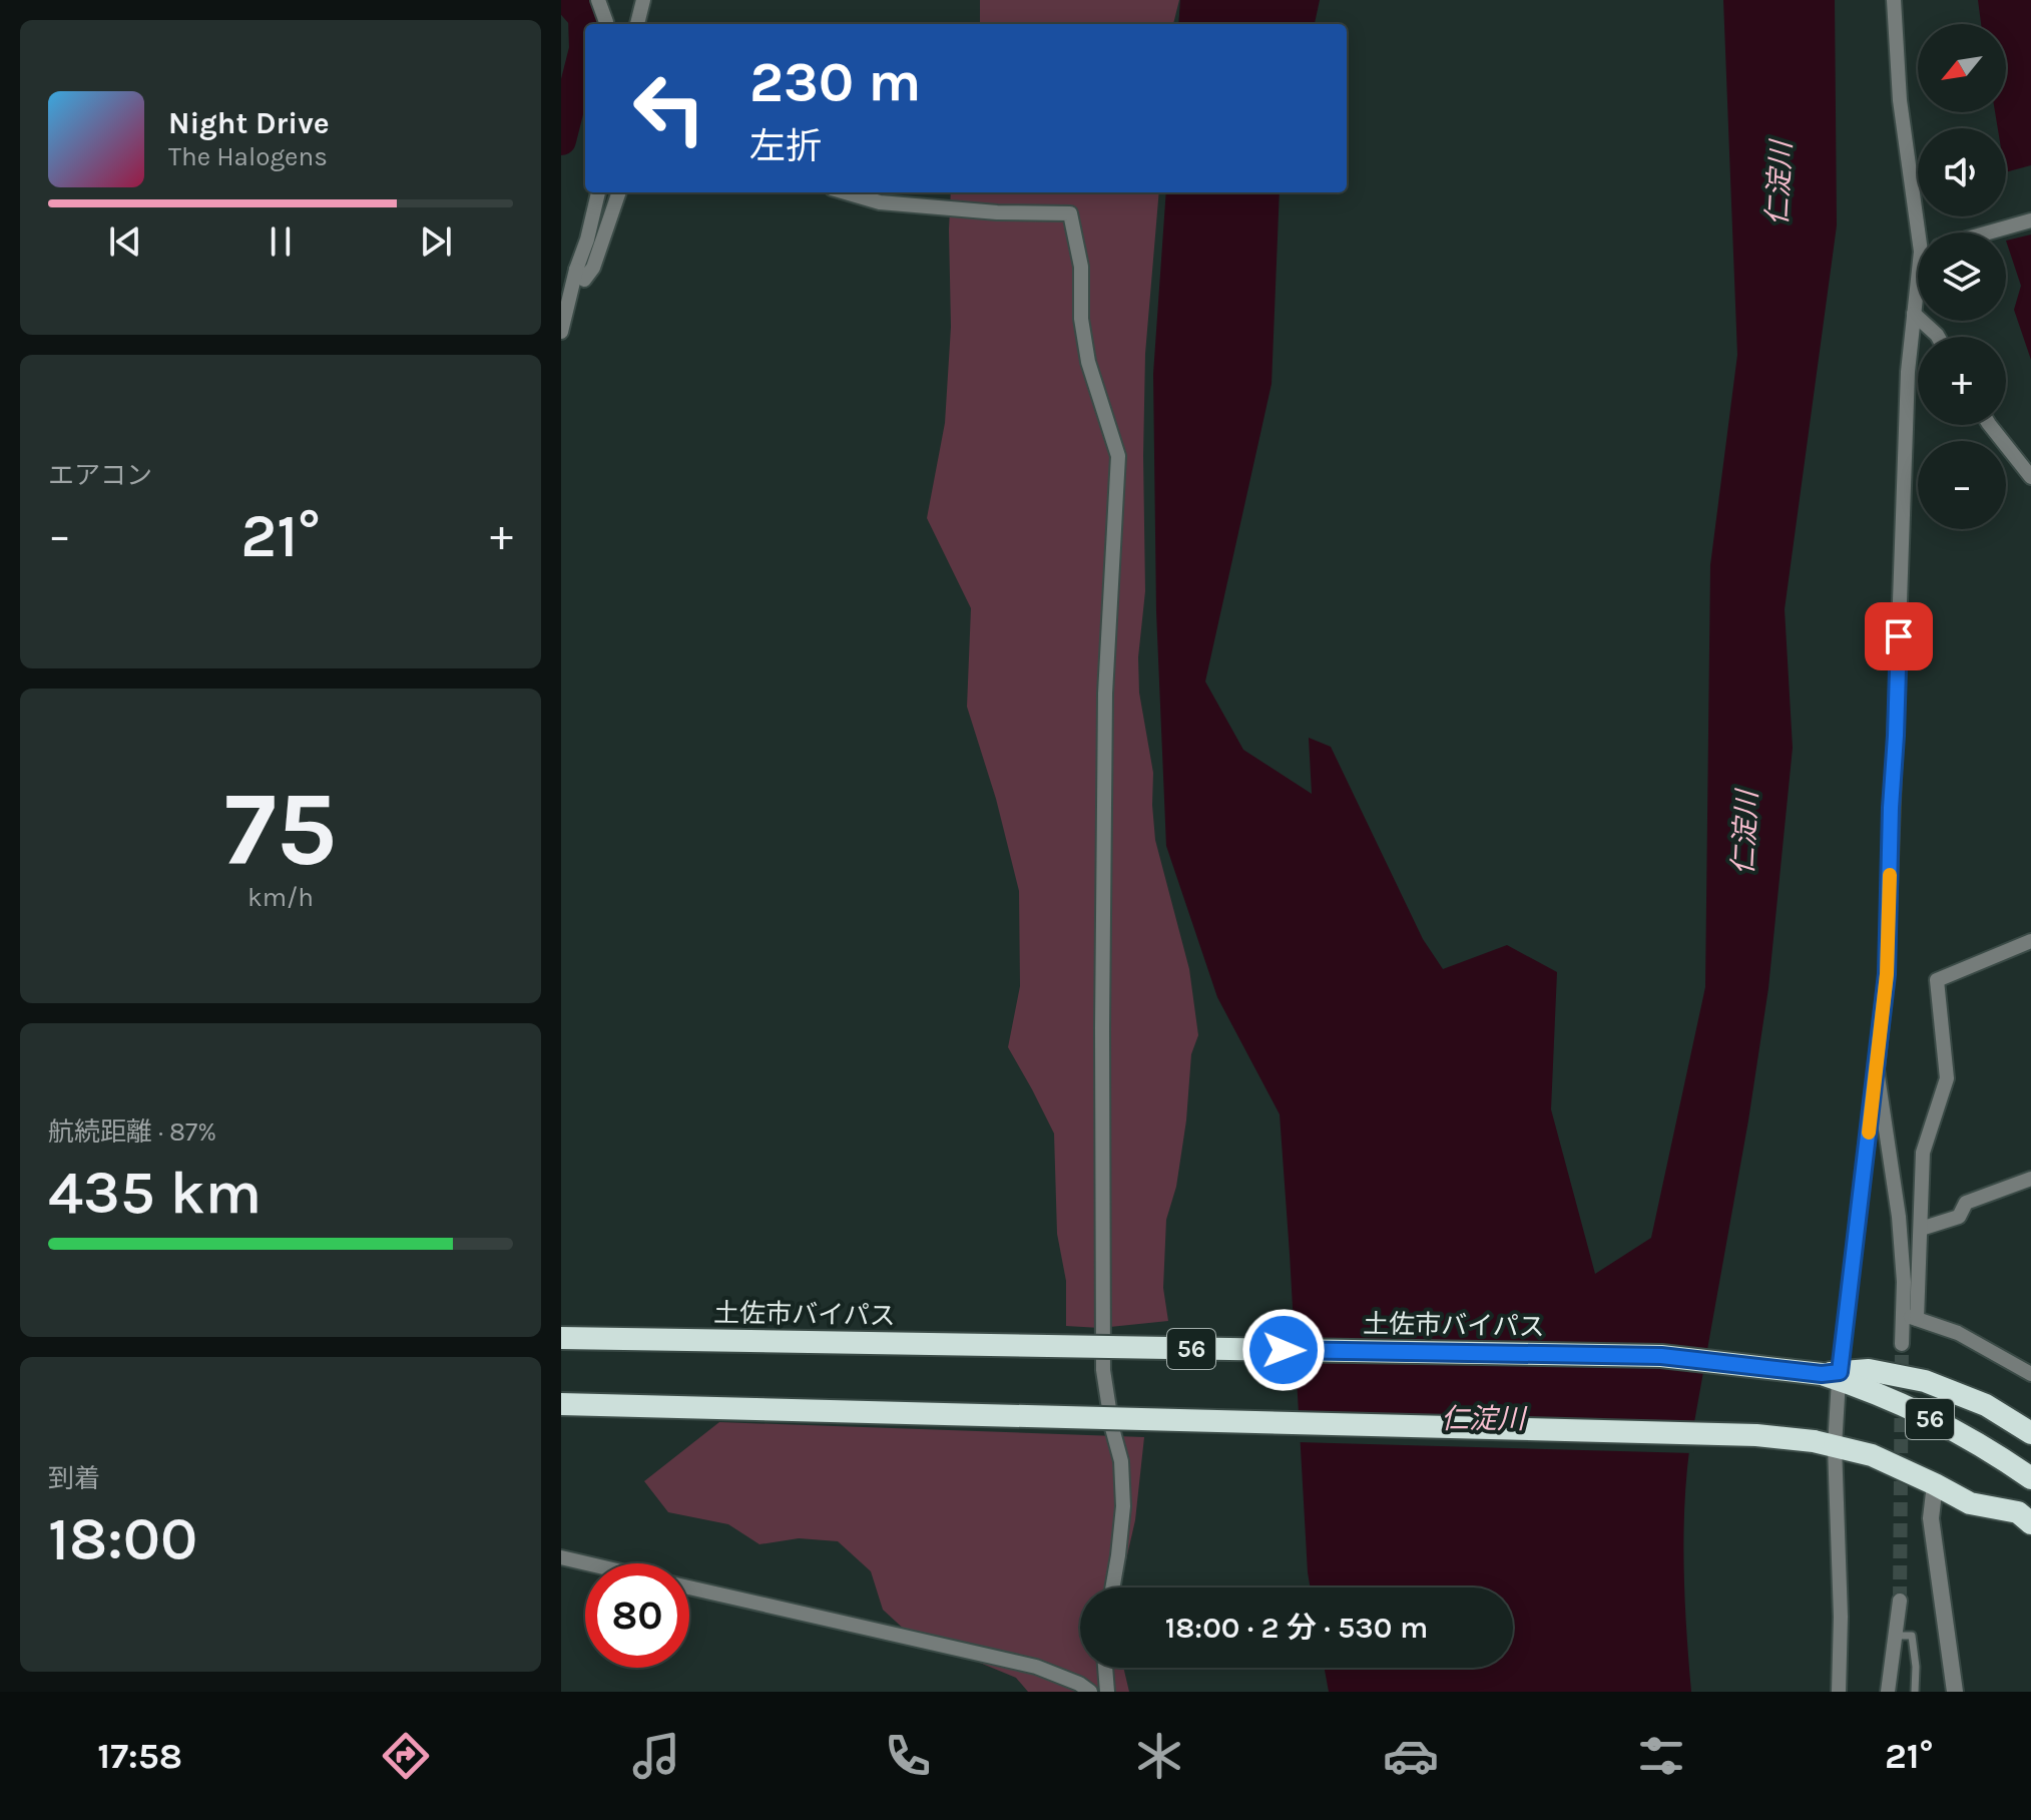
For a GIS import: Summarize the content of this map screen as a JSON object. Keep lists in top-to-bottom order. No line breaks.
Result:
{"streets":{"highway":["土佐市バイパス","56"]},"water":["仁淀川"],"north":"bottom left","page":{"map_buttons":["+","−"],"turn":["230 m","左折"],"song":["Night Drive","The Halogens"],"tile":["エアコン",["75","km/h"],["航続距離 · 87%","435 km"],["到着","18:00"]],"heat":["−","21°","+"],"limit":"80","trip":"18:00 · 2 分 · 530 m","tabs":["17:58","21°"]}}
